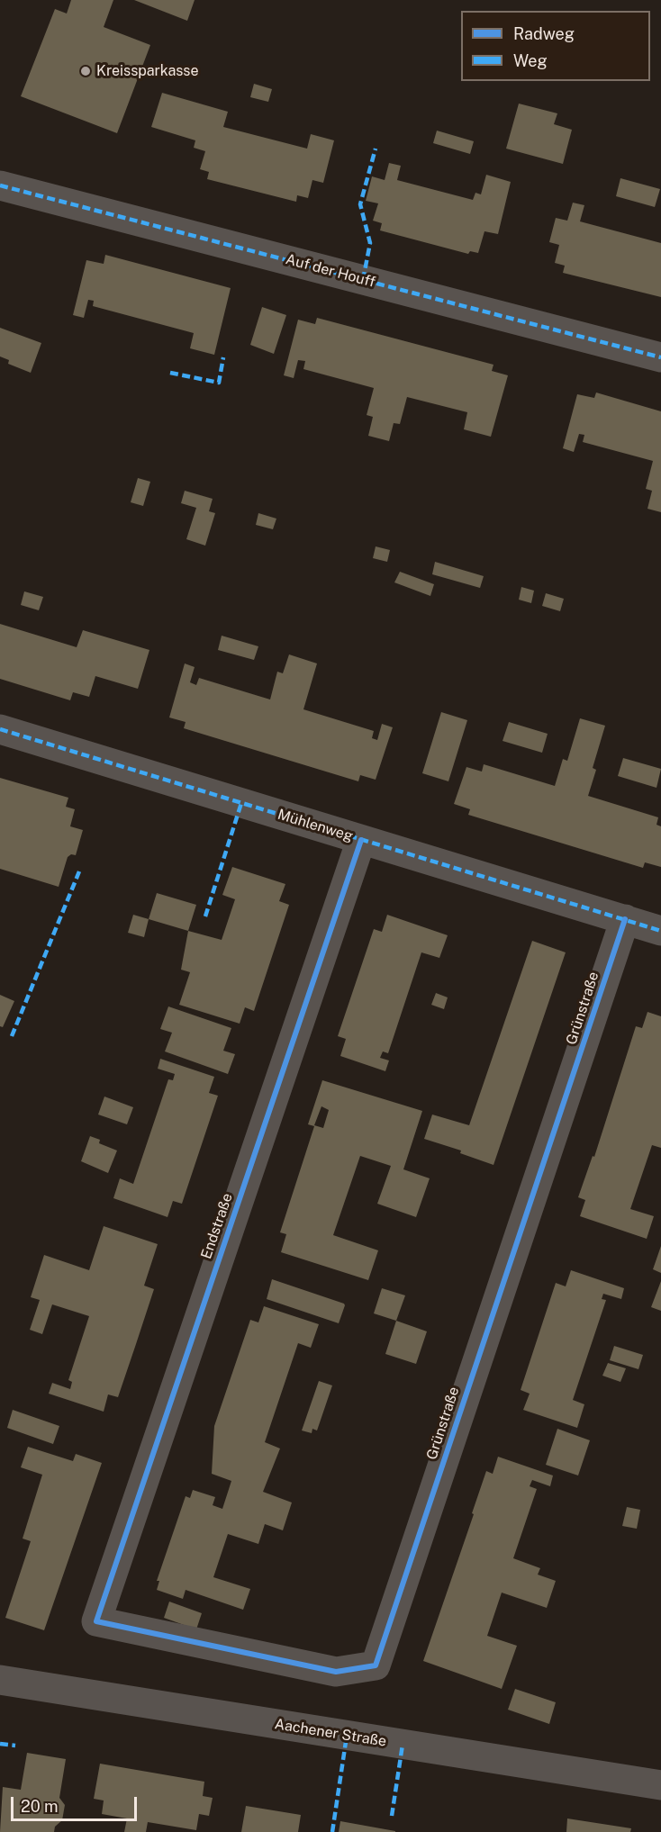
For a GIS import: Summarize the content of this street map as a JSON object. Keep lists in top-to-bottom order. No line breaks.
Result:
{"streets":{"street":["Auf der Houff","Mühlenweg","Grünstraße","Endstraße","Aachener Straße"]},"crossings":[["Mühlenweg","Grünstraße"],["Mühlenweg","Endstraße"],["Grünstraße","Endstraße"]],"places":["Kreissparkasse"],"legend":["Radweg","Weg"],"scale_bar":"20 m"}
